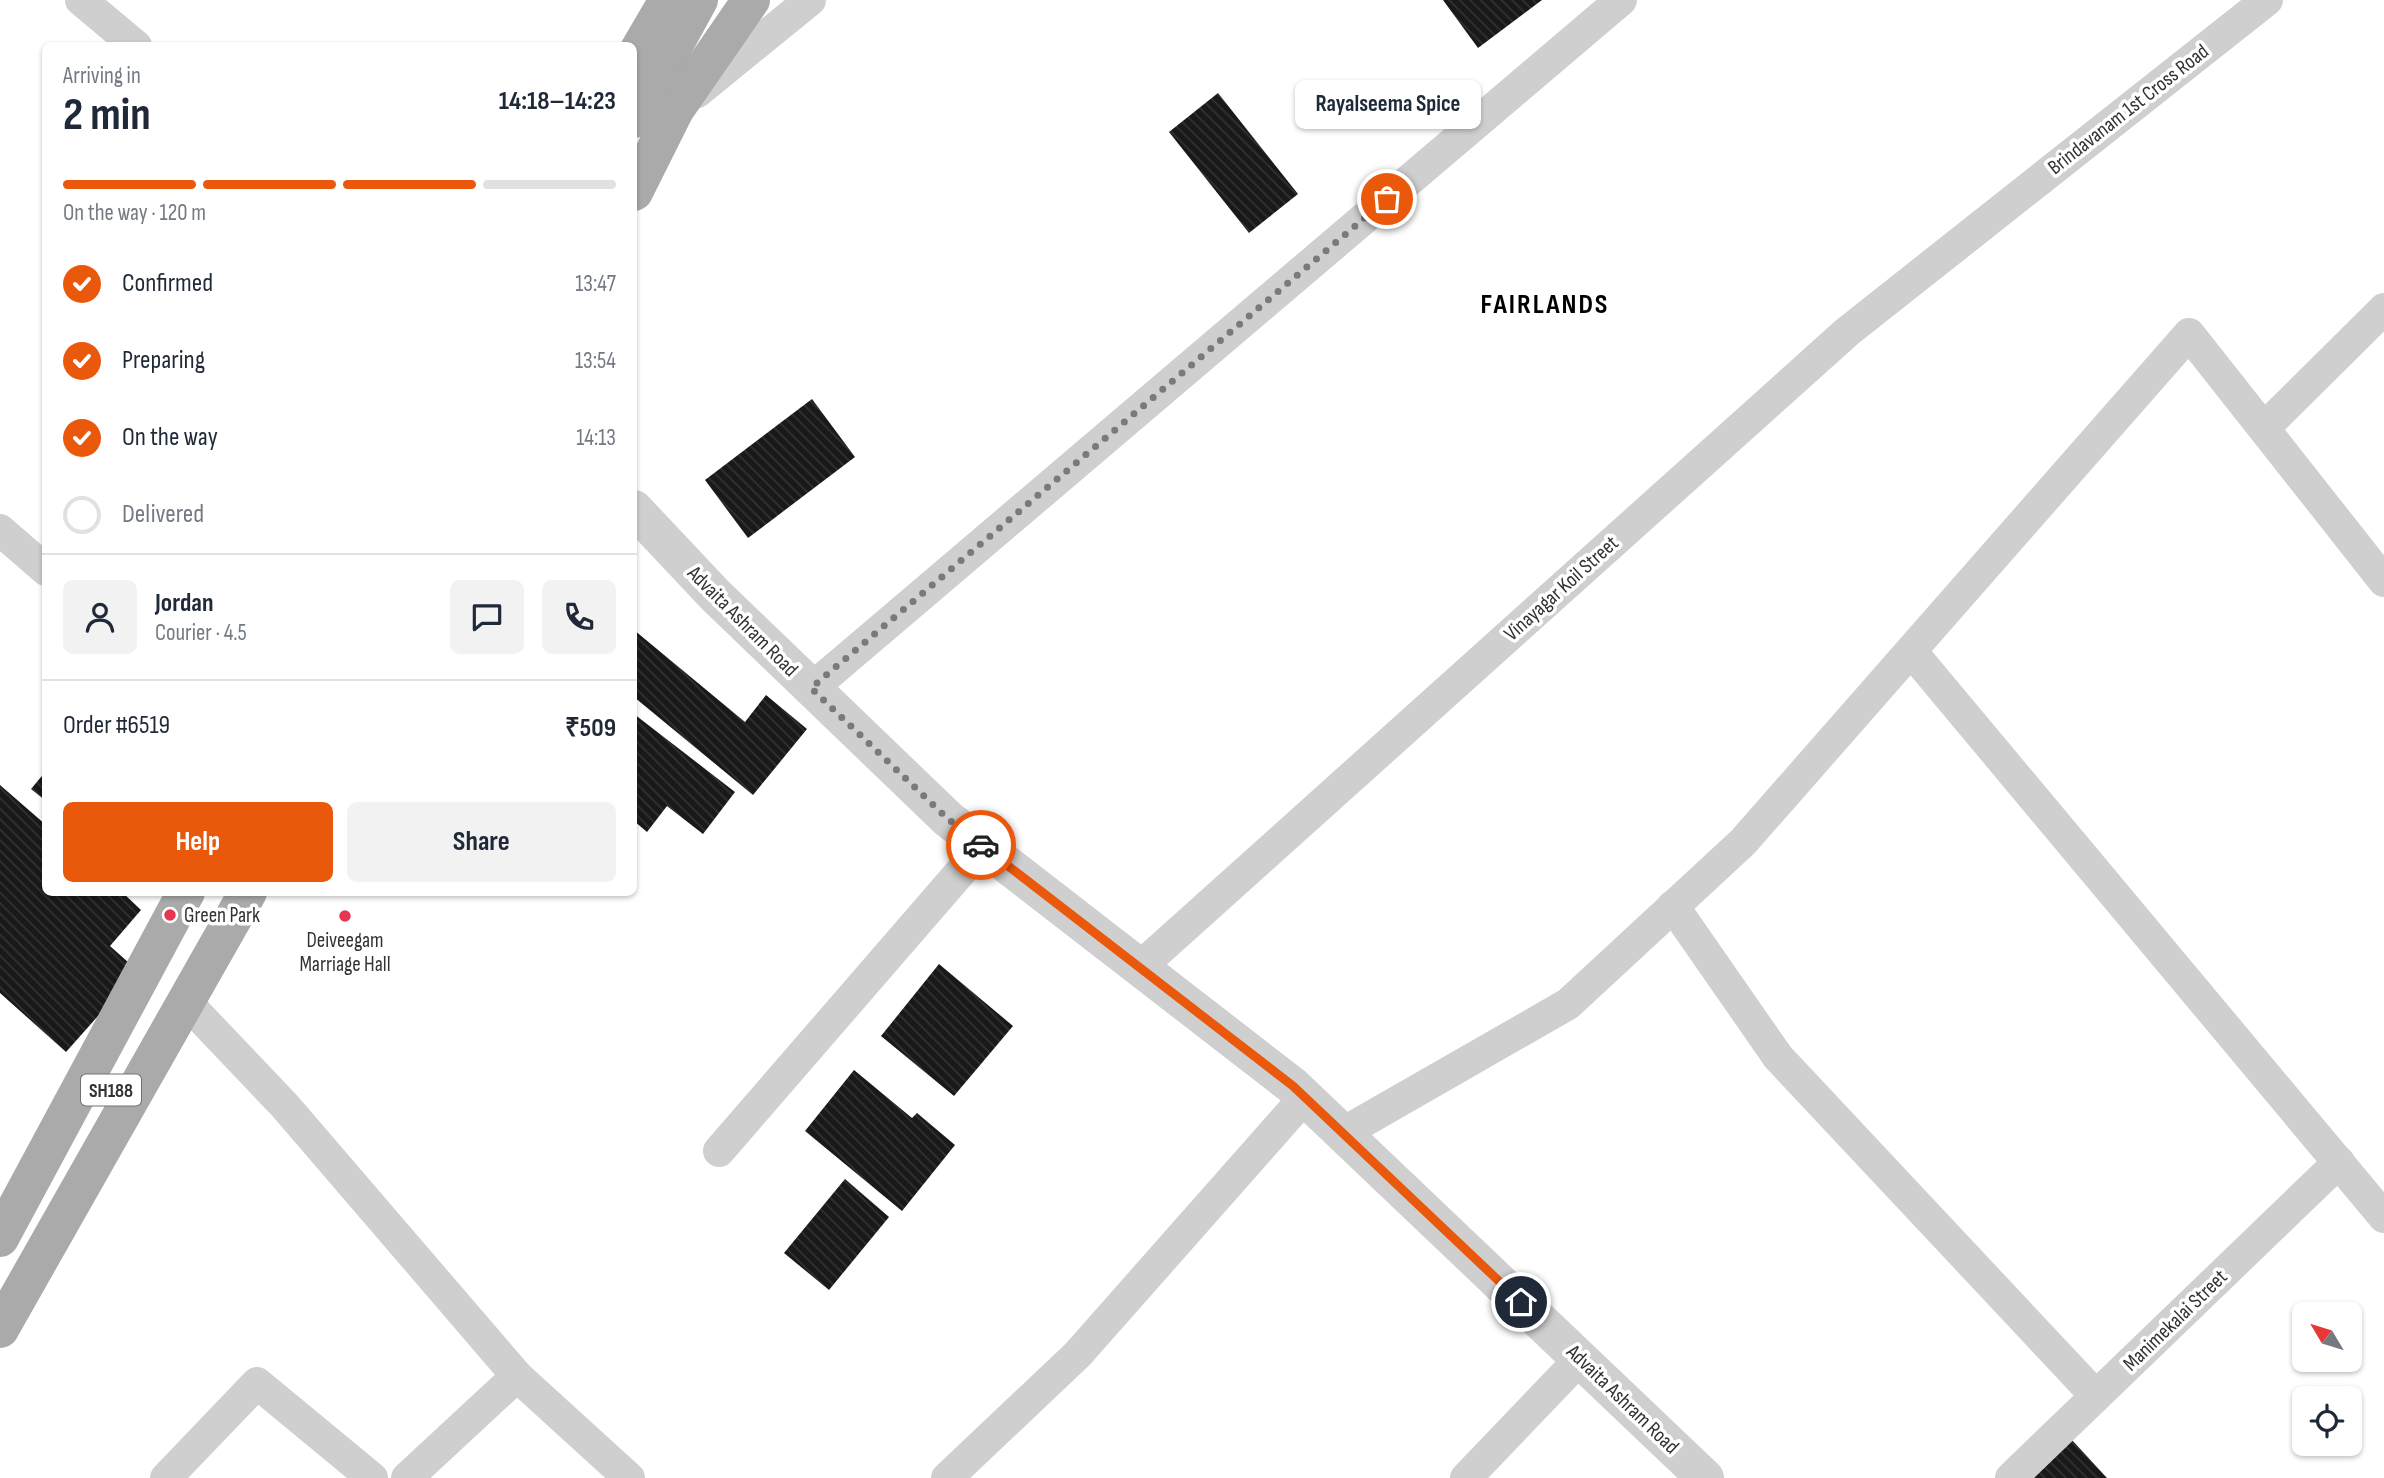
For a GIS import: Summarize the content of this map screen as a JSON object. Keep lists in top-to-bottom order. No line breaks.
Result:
{"streets":{"main road":["SH188"],"street":["Brindavanam 1st Cross Road","Vinayagar Koil Street","Advaita Ashram Road","Manimekalai Street"]},"crossings":[["Brindavanam 1st Cross Road","Vinayagar Koil Street"],["Vinayagar Koil Street","Advaita Ashram Road"]],"districts":["FAIRLANDS"],"places":["Rayalseema Spice","Green Park","Deiveegam Marriage Hall"],"north":"top left","page":{"heading":["2 min","Arriving in","14:18–14:23"],"panel":["Jordan","Courier · 4.5","Order #6519","₹509"],"bubble":"Rayalseema Spice","bar":"On the way · 120 m","list":[["Confirmed","13:47"],["Preparing","13:54"],["On the way","14:13"],"Delivered"],"buttons":["Help","Share"]}}
